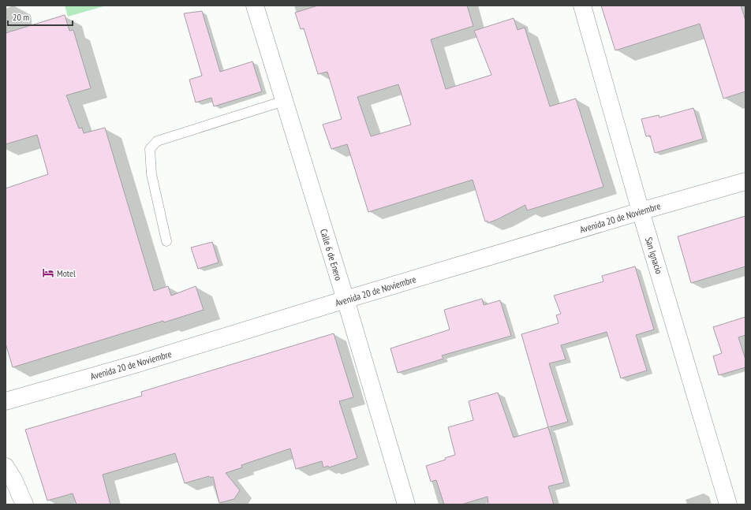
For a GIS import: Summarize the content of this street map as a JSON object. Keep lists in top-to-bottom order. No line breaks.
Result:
{"streets":{"main road":["Avenida 20 de Noviembre","Calle 6 de Enero","San Ignacio"]},"crossings":[["Avenida 20 de Noviembre","Calle 6 de Enero"],["Avenida 20 de Noviembre","San Ignacio"]],"places":{"hotel":["Motel"]},"scale_bar":"20 m"}
